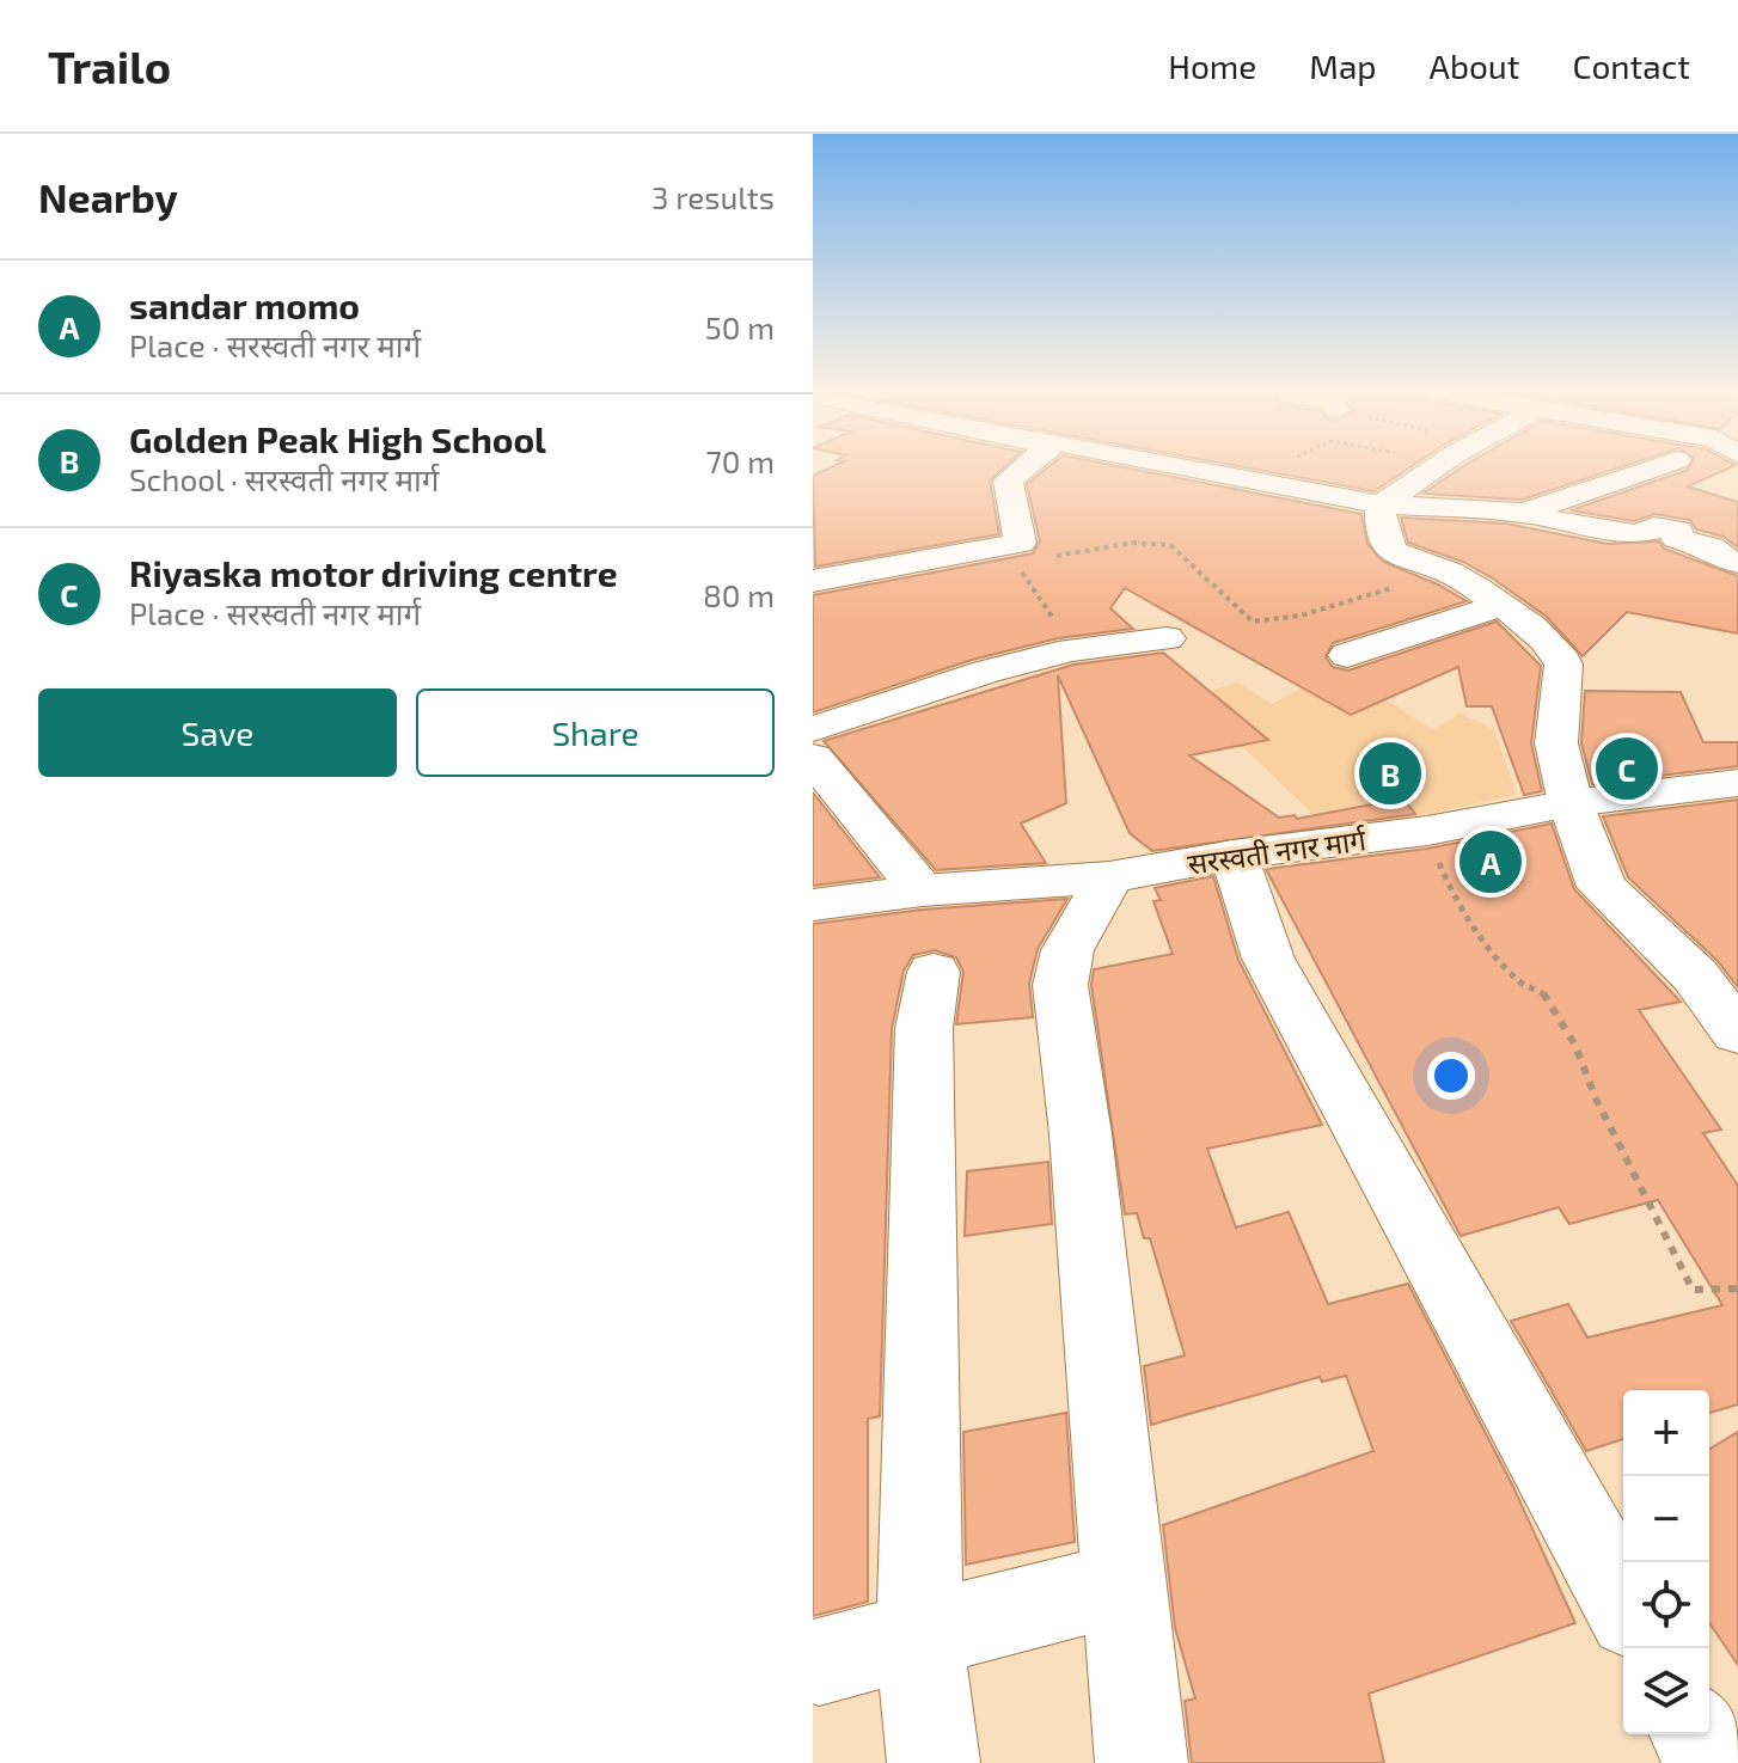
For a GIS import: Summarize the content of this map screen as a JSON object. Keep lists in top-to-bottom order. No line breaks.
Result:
{"streets":{"street":["सरस्वती नगर मार्ग"]},"page":{"header":"Trailo","nav":["Home","Map","About","Contact"],"heading":["Nearby","3 results"],"list":[{"mark":"A","name":"sandar momo","note":"Place · सरस्वती नगर मार्ग","value":"50 m"},{"mark":"B","name":"Golden Peak High School","note":"School · सरस्वती नगर मार्ग","value":"70 m"},{"mark":"C","name":"Riyaska motor driving centre","note":"Place · सरस्वती नगर मार्ग","value":"80 m"}],"buttons":["Save","Share"],"pins":["C","B","A"],"map_buttons":["+","−"]}}
